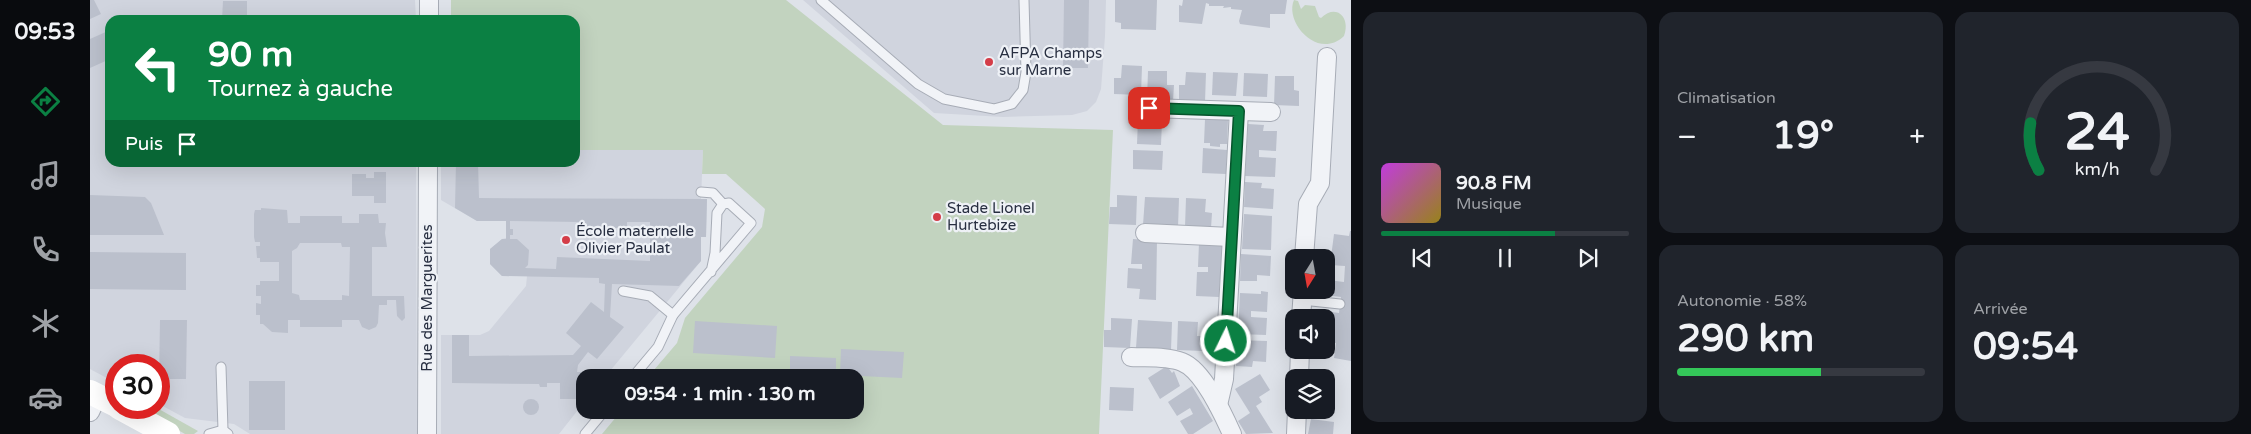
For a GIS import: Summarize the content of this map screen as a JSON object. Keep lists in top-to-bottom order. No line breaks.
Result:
{"streets":{"street":["Rue des Marguerites"]},"places":["AFPA Champs sur Marne","Stade Lionel Hurtebize","École maternelle Olivier Paulat"],"north":"bottom","page":{"tabs":"09:53","tile":["Climatisation",["Autonomie · 58%","290 km"],["Arrivée","09:54"]],"turn":["90 m","Tournez à gauche"],"heat":["−","19°","+"],"then":"Puis","song":["90.8 FM","Musique"],"limit":"30","trip":"09:54 · 1 min · 130 m","gauge":["24","km/h"]}}
